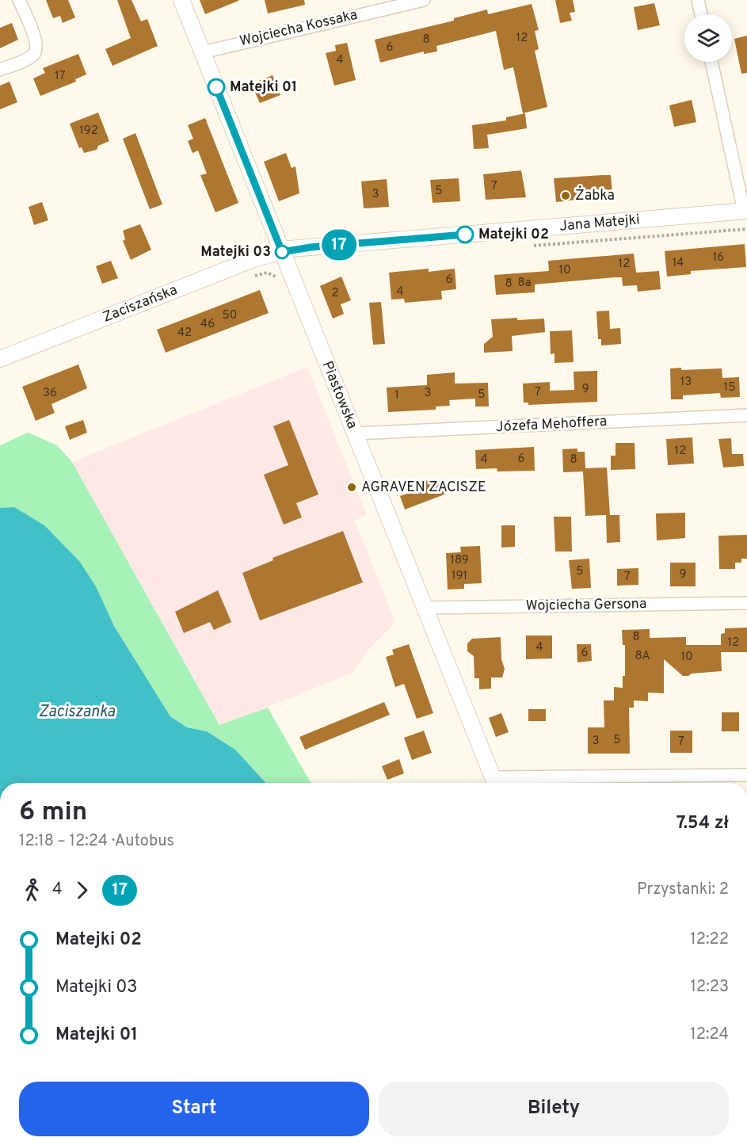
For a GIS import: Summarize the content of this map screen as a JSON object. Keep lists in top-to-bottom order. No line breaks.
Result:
{"streets":{"street":["Wojciecha Kossaka","Jana Matejki","Zaciszańska","Piastowska","Józefa Mehoffera","Wojciecha Gersona"]},"crossings":[["Wojciecha Kossaka","Piastowska"],["Jana Matejki","Zaciszańska"],["Jana Matejki","Piastowska"],["Zaciszańska","Piastowska"],["Piastowska","Józefa Mehoffera"],["Piastowska","Wojciecha Gersona"]],"water":["Zaciszanka"],"places":["Matejki 01","Żabka","Matejki 02","Matejki 03","AGRAVEN ZACISZE"],"lines":["bus line 17"],"house_numbers":["12","8","6","4","17","192","7","5","3","16","14","12","10","6","8a","8","4","2","50","46","42","13","15","9","7","36","3","5","1","12","6","4","8","189","5","9","191","7","8","12","4","6","8A","10","5","3","7"],"page":{"on_map":"17","heading":["6 min","12:18 – 12:24 · Autobus","7.54 zł"],"legs":["4","17","Przystanki: 2"],"list":[{"name":"Matejki 02","value":"12:22"},{"name":"Matejki 03","value":"12:23"},{"name":"Matejki 01","value":"12:24"}],"buttons":["Start","Bilety"]}}
